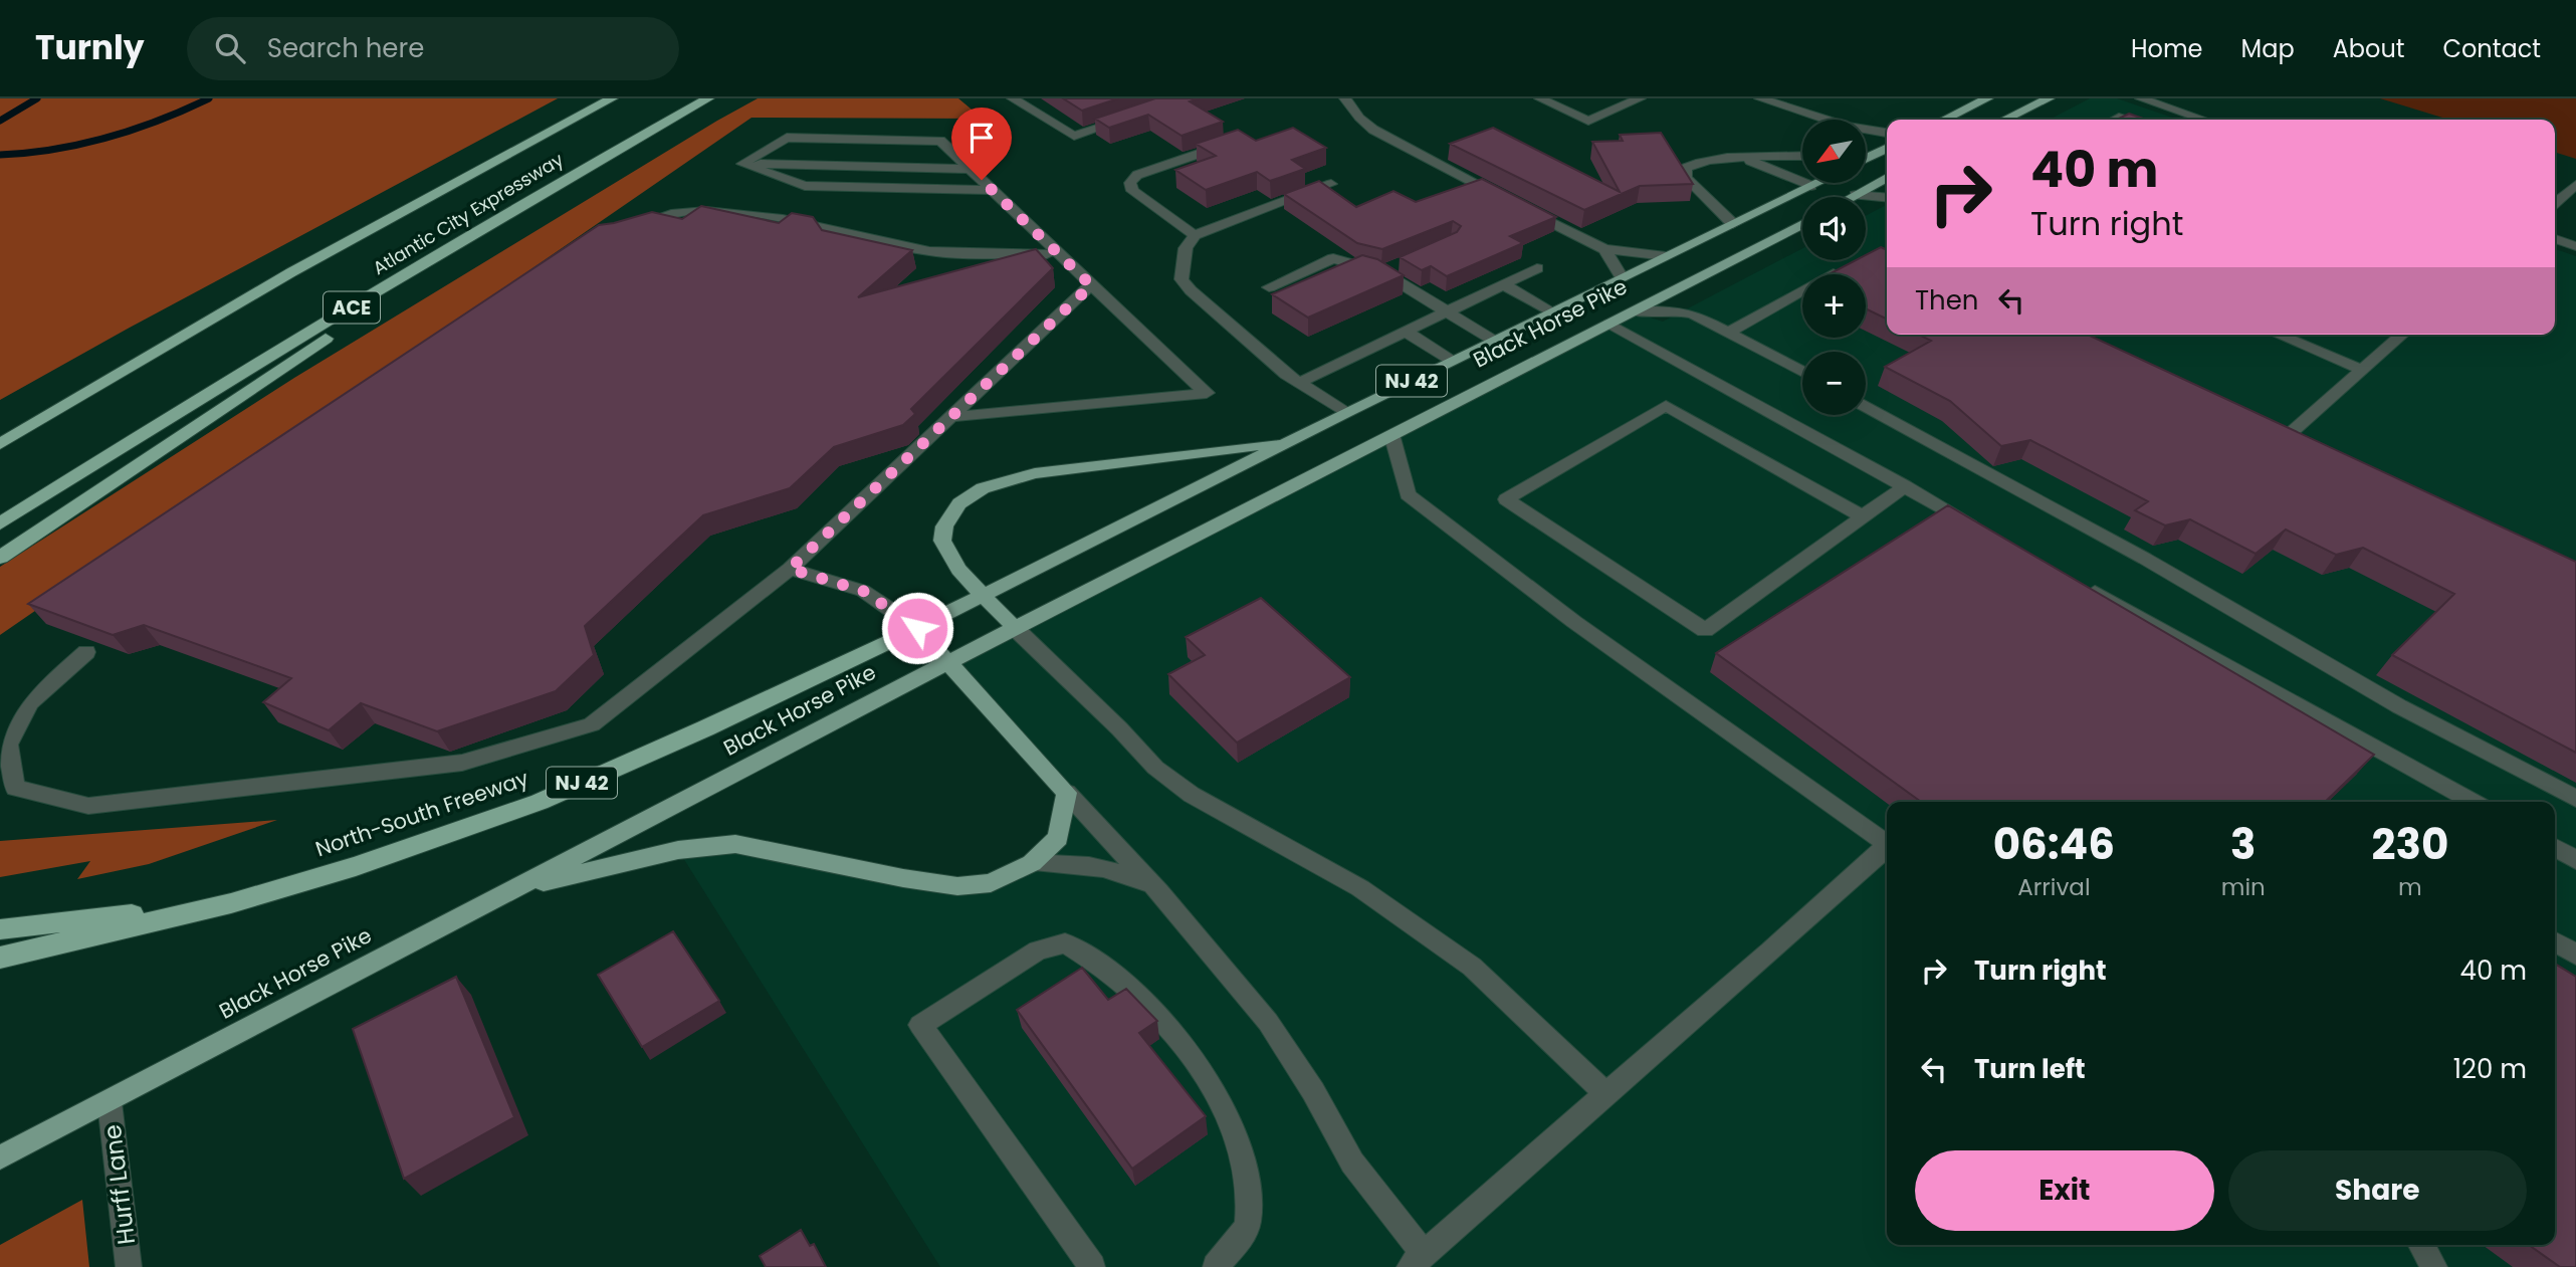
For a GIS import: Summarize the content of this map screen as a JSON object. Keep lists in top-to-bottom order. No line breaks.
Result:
{"streets":{"highway":["Atlantic City Expressway","ACE","Black Horse Pike","NJ 42","North-South Freeway"],"street":["Hurff Lane"]},"crossings":[["Black Horse Pike","North-South Freeway"],["Black Horse Pike","Hurff Lane"]],"north":"bottom left","page":{"header":"Turnly","search":"Search here","nav":["Home","Map","About","Contact"],"map_buttons":["+","−"],"turn":["40 m","Turn right"],"then":"Then","eta":["06:46","Arrival","3","min","230","m"],"list":[{"name":"Turn right","value":"40 m"},{"name":"Turn left","value":"120 m"}],"buttons":["Exit","Share"]}}
